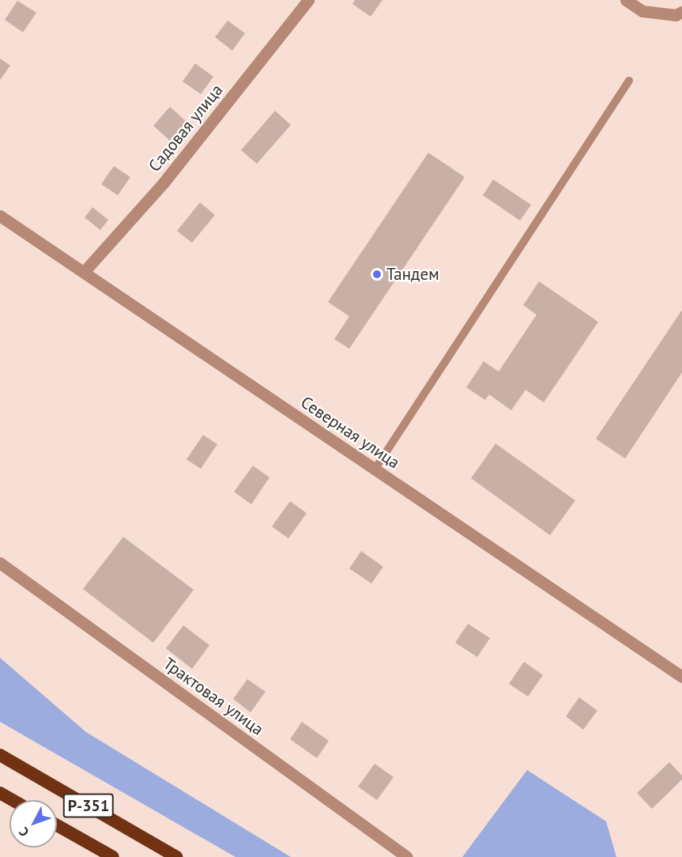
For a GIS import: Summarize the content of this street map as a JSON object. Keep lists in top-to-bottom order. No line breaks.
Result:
{"streets":{"highway":["Р-351"],"street":["Садовая улица","Северная улица","Трактовая улица"]},"crossings":[["Садовая улица","Северная улица"]],"places":["Тандем"],"north":"bottom left"}
